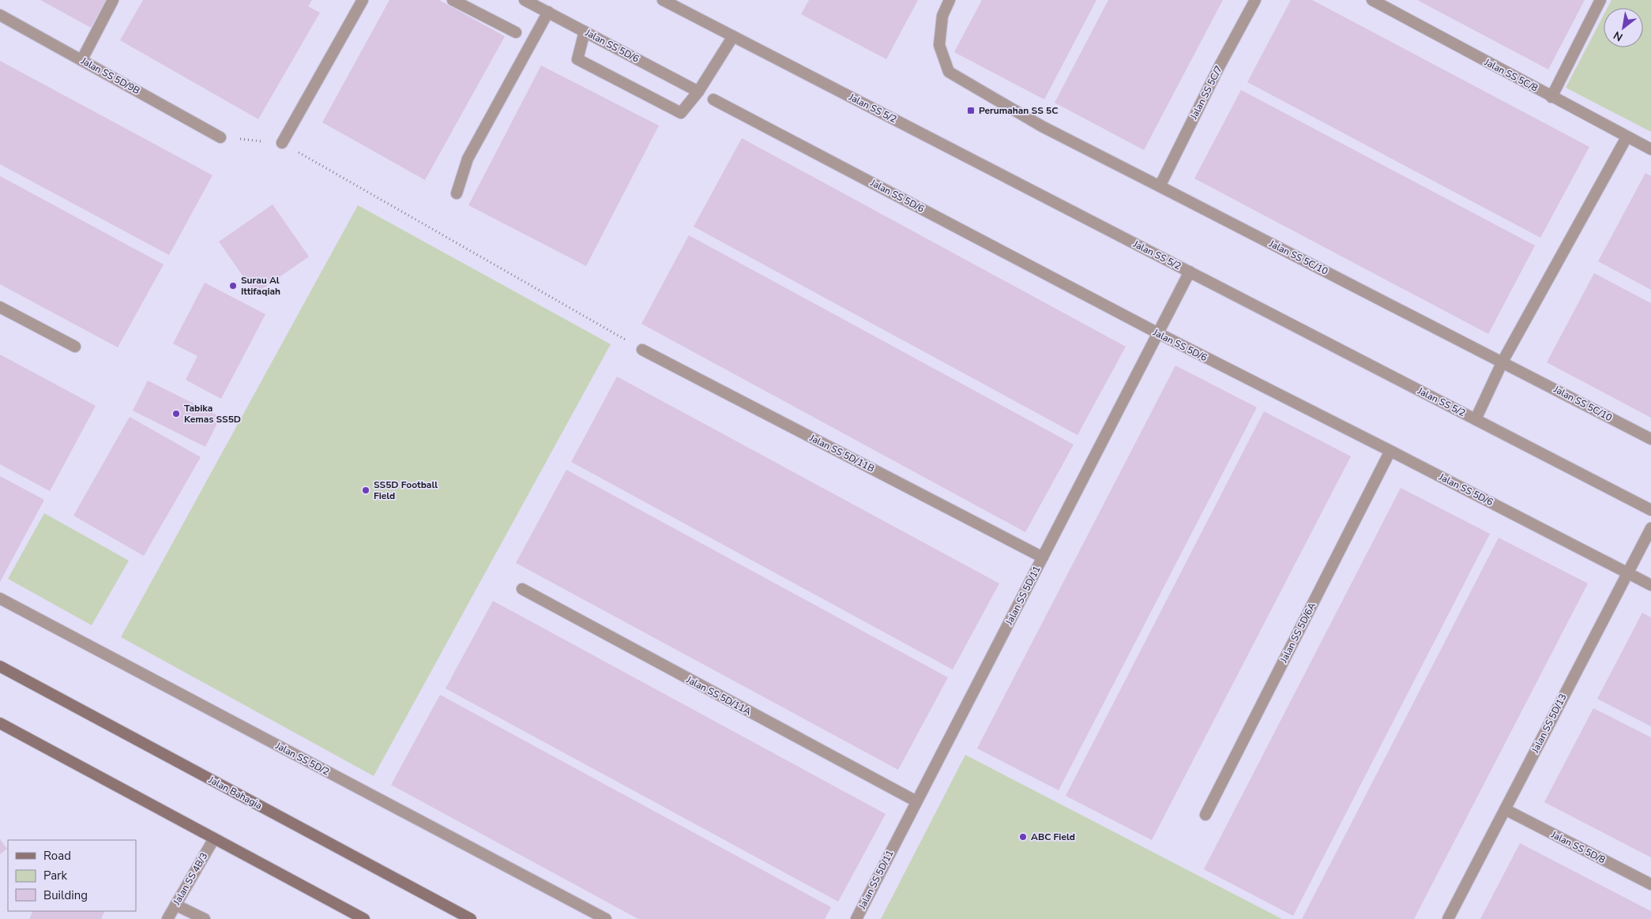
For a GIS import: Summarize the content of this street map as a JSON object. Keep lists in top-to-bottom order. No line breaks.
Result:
{"streets":{"main road":["Jalan Bahagia"],"street":["Jalan SS 5D/6","Jalan SS 5C/8","Jalan SS 5D/9B","Jalan SS 5C/7","Jalan SS 5/2","Jalan SS 5C/10","Jalan SS 5D/11B","Jalan SS 5D/11","Jalan SS 5D/6A","Jalan SS 5D/11A","Jalan SS 5D/13","Jalan SS 5D/2","Jalan SS 5D/8","Jalan SS 4B/3"]},"crossings":[["Jalan SS 5D/6","Jalan SS 5D/11"],["Jalan SS 5D/6","Jalan SS 5D/6A"],["Jalan SS 5D/6","Jalan SS 5D/13"],["Jalan SS 5C/7","Jalan SS 5C/10"],["Jalan SS 5/2","Jalan SS 5D/11"],["Jalan SS 5D/11B","Jalan SS 5D/11"],["Jalan SS 5D/11","Jalan SS 5D/11A"],["Jalan SS 5D/13","Jalan SS 5D/8"]],"places":{"transit":["Perumahan SS 5C"],"other":["Surau Al Ittifaqiah","Tabika Kemas SS5D","SS5D Football Field","ABC Field"]},"legend":["Road","Park","Building"],"north":"bottom left"}
